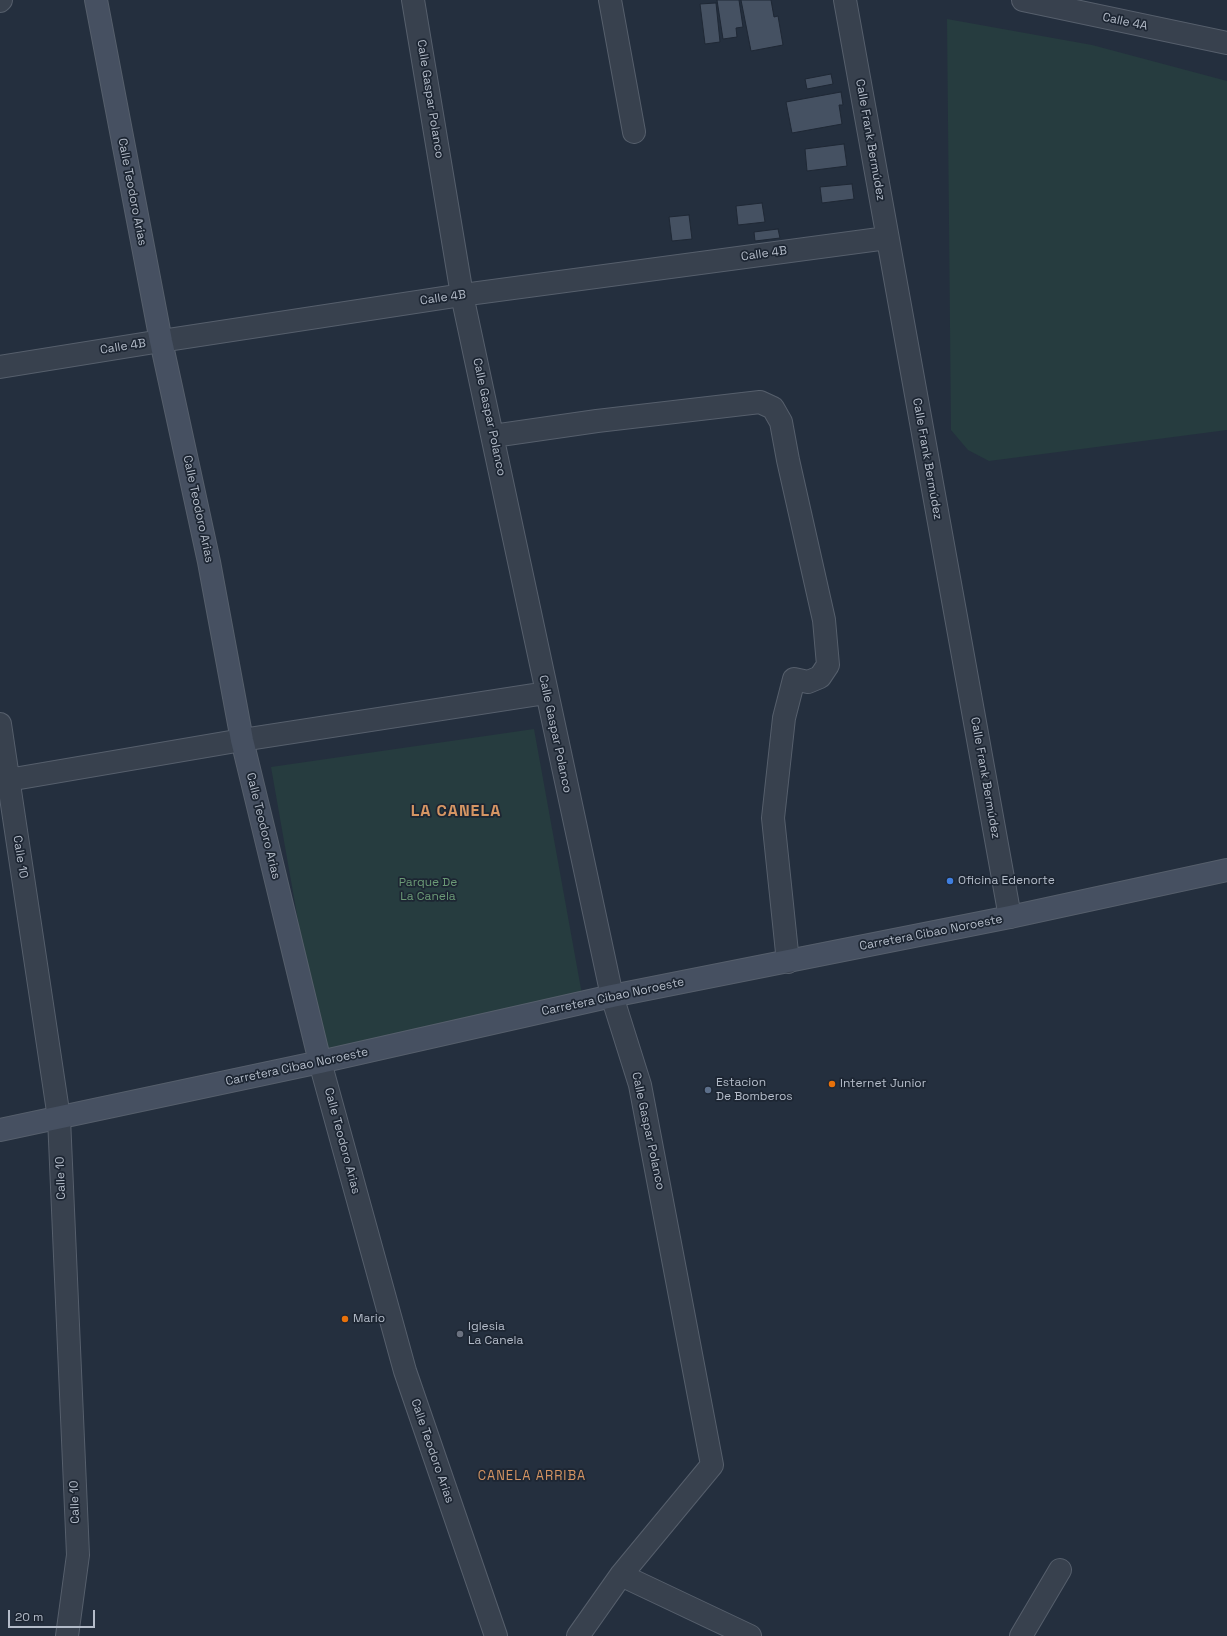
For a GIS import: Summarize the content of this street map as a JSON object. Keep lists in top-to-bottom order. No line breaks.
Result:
{"streets":{"main road":["Calle Teodoro Arias","Carretera Cibao Noroeste"],"street":["Calle 4A","Calle Gaspar Polanco","Calle Frank Bermúdez","Calle 4B","Calle 10"]},"crossings":[["Calle Gaspar Polanco","Calle 4B"],["Calle Gaspar Polanco","Carretera Cibao Noroeste"],["Calle Frank Bermúdez","Calle 4B"],["Calle Frank Bermúdez","Carretera Cibao Noroeste"],["Calle Teodoro Arias","Calle 4B"],["Calle Teodoro Arias","Carretera Cibao Noroeste"],["Calle 10","Carretera Cibao Noroeste"]],"districts":["LA CANELA","CANELA ARRIBA"],"parks":["Parque De La Canela"],"places":["Oficina Edenorte","Internet Junior","Estacion De Bomberos","Mario","Iglesia La Canela"],"scale_bar":"20 m"}
